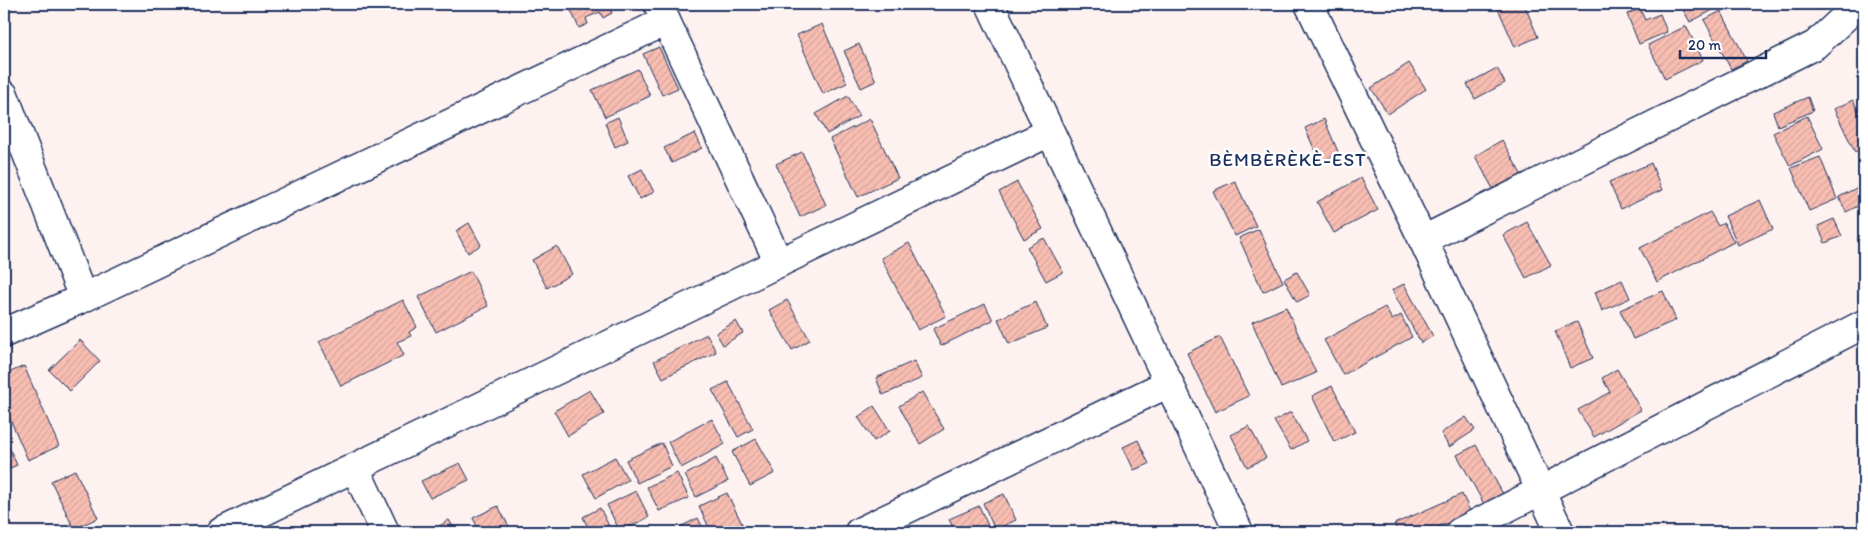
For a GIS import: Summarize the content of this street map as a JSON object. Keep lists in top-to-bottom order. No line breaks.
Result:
{"districts":["BÈMBÈRÈKÈ-EST"],"scale_bar":"20 m"}
